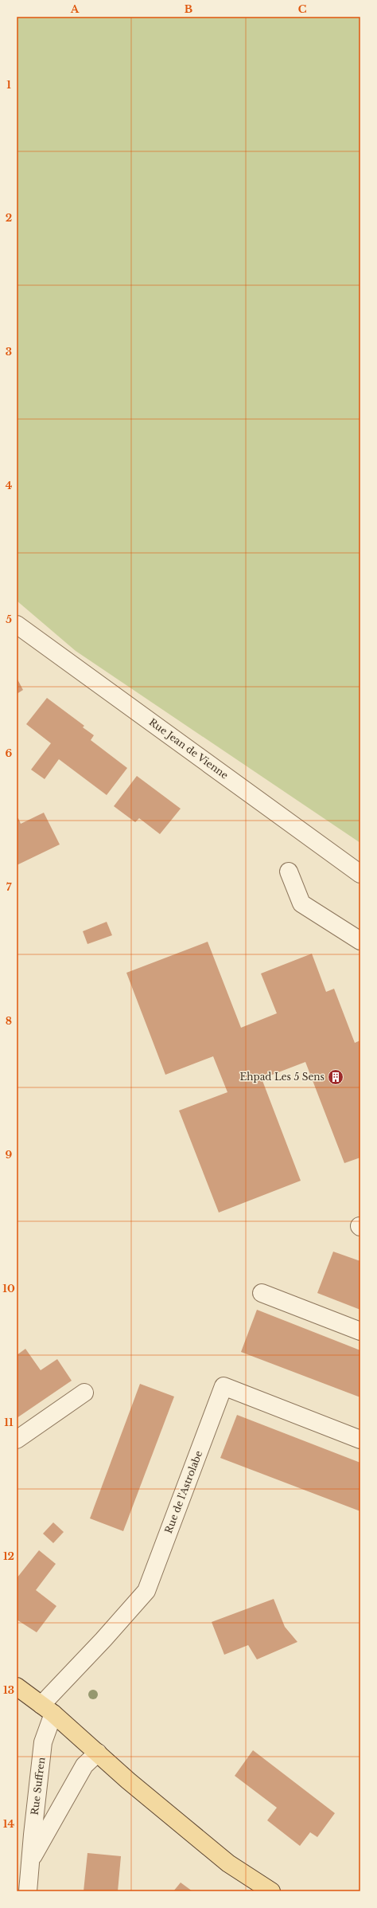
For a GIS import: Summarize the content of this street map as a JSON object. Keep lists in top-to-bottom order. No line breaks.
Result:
{"streets":{"street":["Rue Jean de Vienne","Rue de l'Astrolabe","Rue Suffren"]},"crossings":[["Rue de l'Astrolabe","Rue Suffren"]],"places":{"building":["Ehpad Les 5 Sens"]},"grid":{"columns":["A","B","C"],"rows":["1","2","3","4","5","6","7","8","9","10","11","12","13","14"]}}
